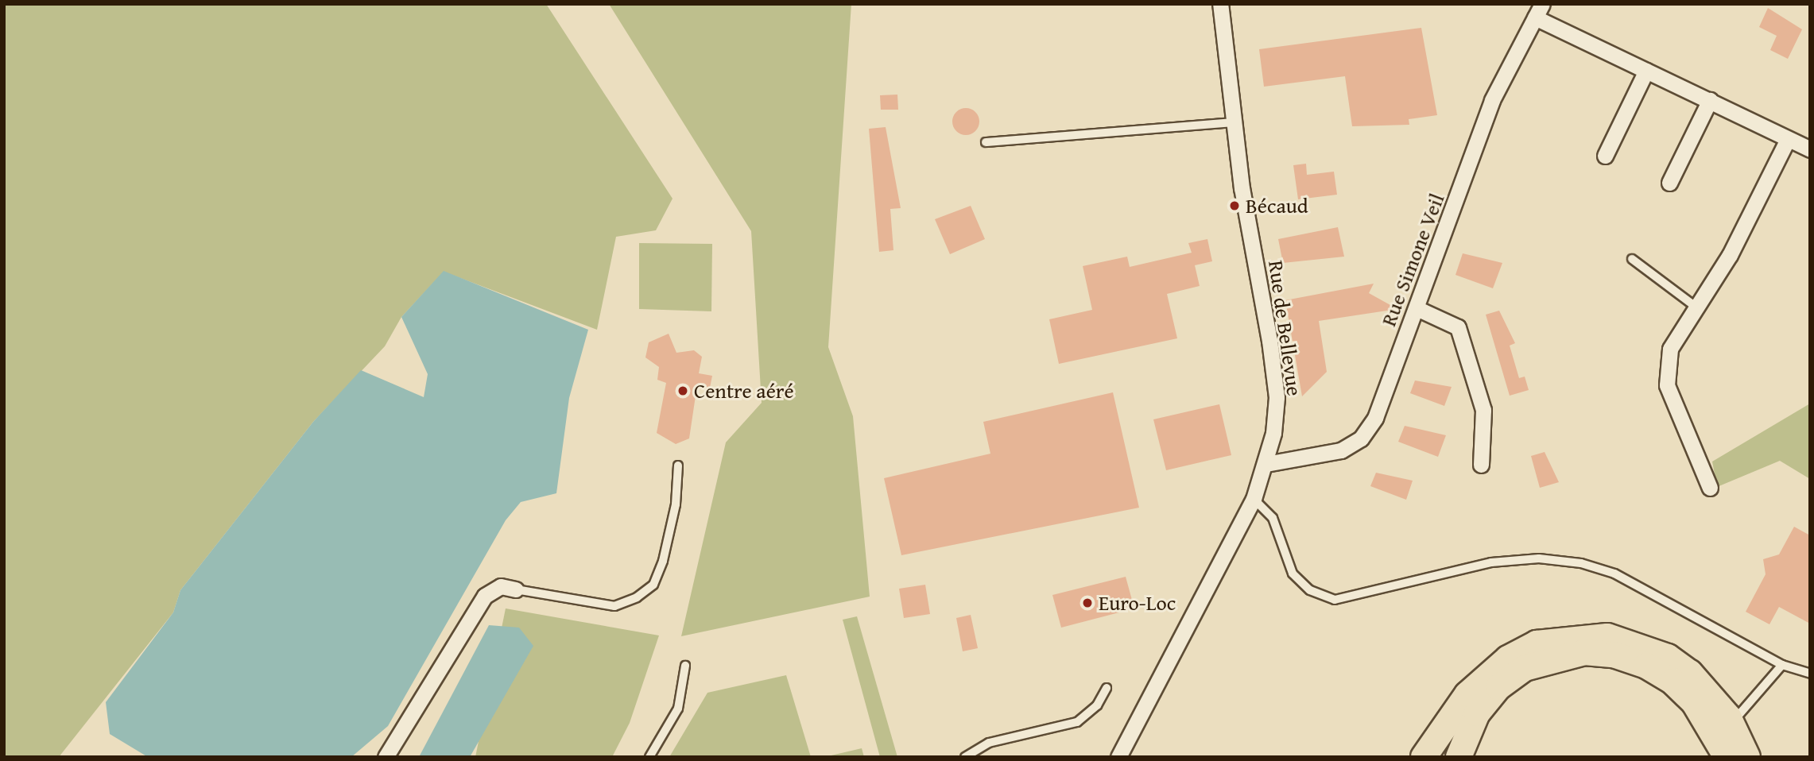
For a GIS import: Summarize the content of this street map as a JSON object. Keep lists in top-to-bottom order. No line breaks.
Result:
{"streets":{"street":["Rue Simone Veil","Rue de Bellevue"]},"crossings":[["Rue Simone Veil","Rue de Bellevue"]],"places":["Bécaud","Centre aéré","Euro-Loc"]}
